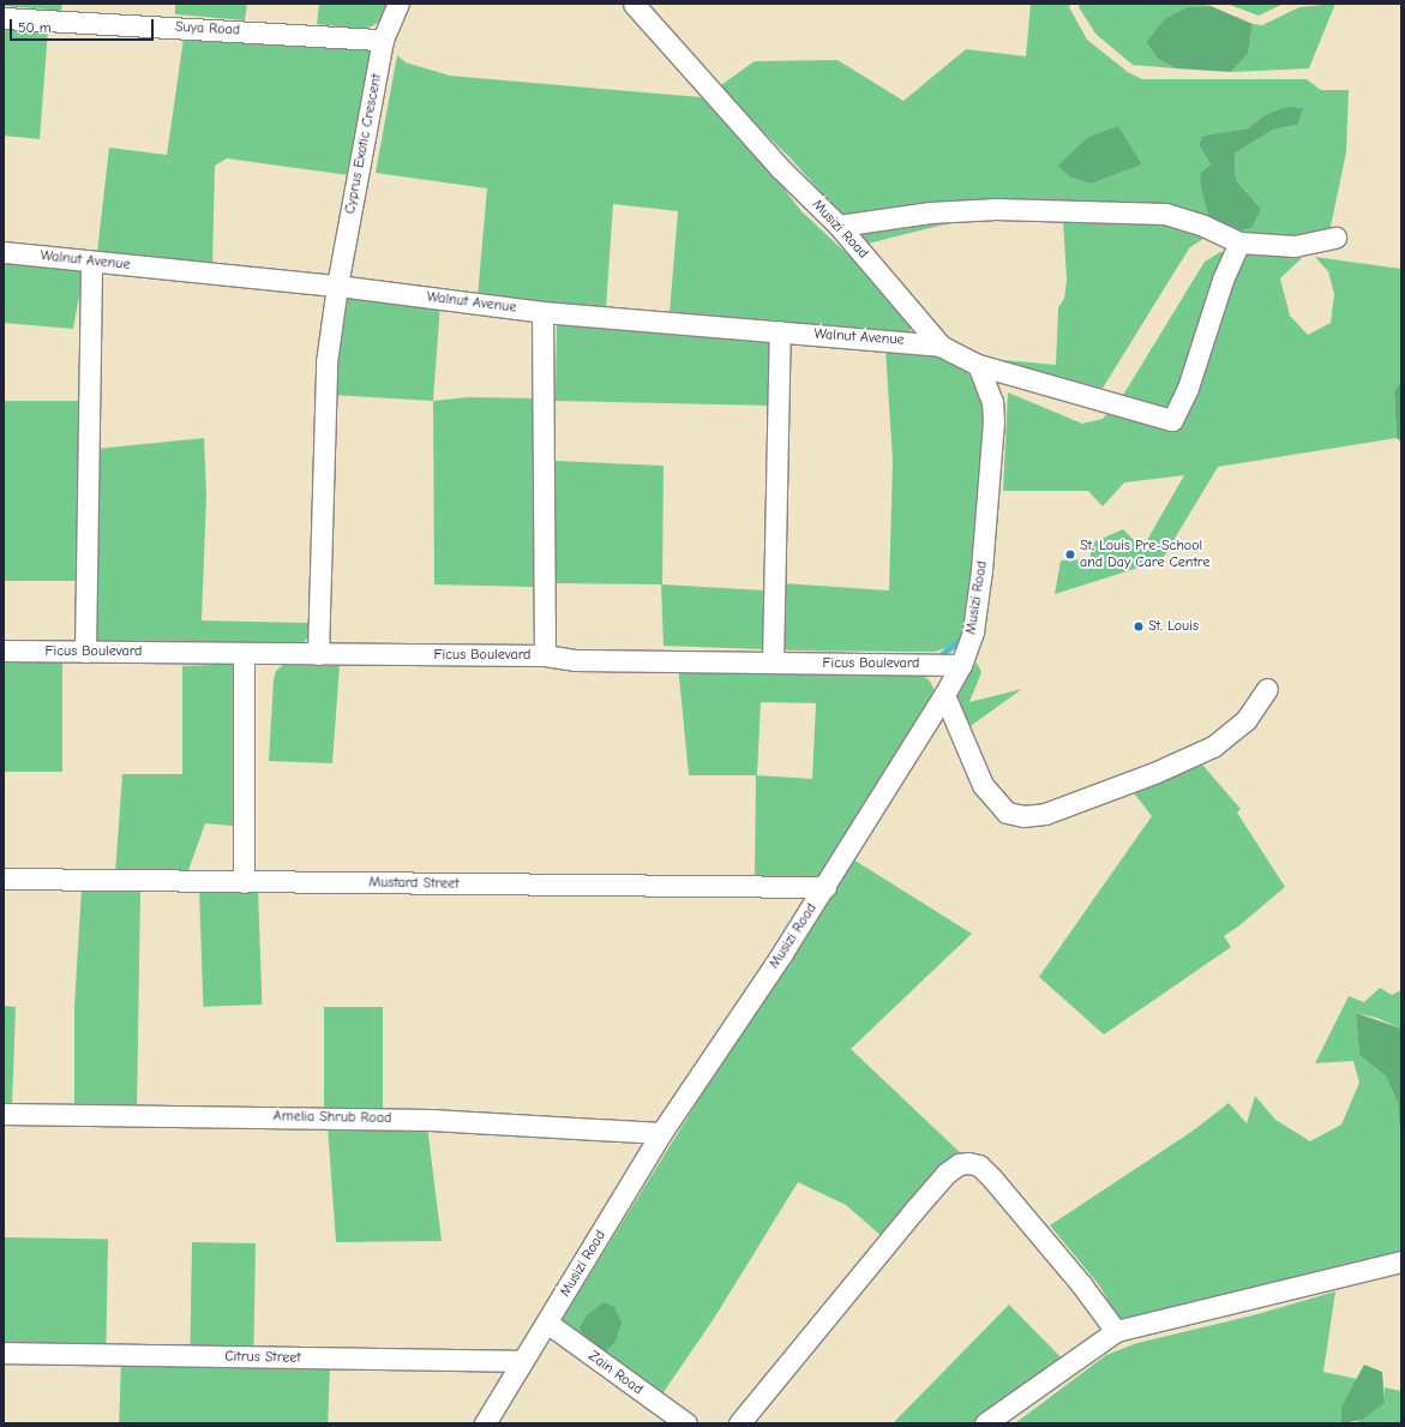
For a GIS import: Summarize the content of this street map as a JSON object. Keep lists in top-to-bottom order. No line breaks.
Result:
{"streets":{"street":["Suya Road","Cyprus Exotic Crescent","Musizi Road","Walnut Avenue","Ficus Boulevard","Mustard Street","Amelia Shrub Road","Citrus Street","Zain Road"]},"crossings":[["Suya Road","Cyprus Exotic Crescent"],["Cyprus Exotic Crescent","Walnut Avenue"],["Cyprus Exotic Crescent","Ficus Boulevard"],["Musizi Road","Walnut Avenue"],["Musizi Road","Ficus Boulevard"],["Musizi Road","Mustard Street"],["Musizi Road","Amelia Shrub Road"],["Musizi Road","Citrus Street"],["Musizi Road","Zain Road"]],"places":["St. Louis Pre-School and Day Care Centre","St. Louis"],"scale_bar":"50 m"}
